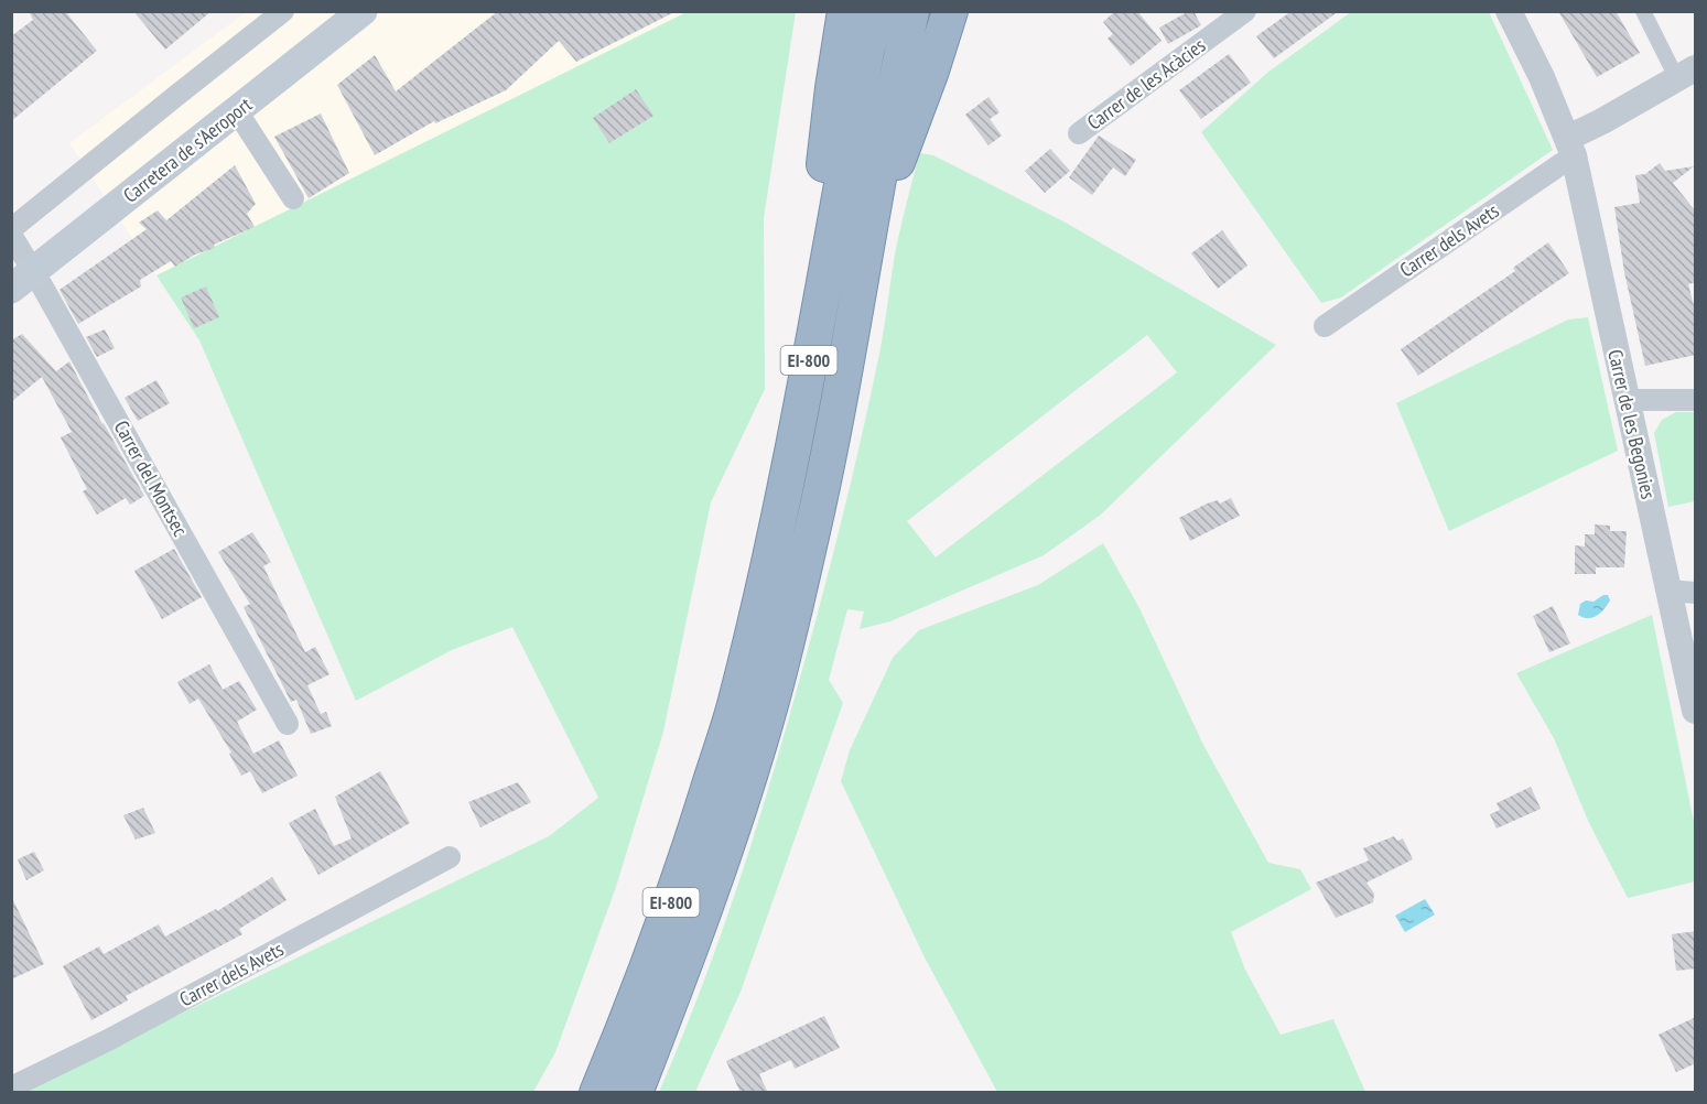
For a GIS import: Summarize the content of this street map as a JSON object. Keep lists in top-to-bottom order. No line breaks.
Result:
{"streets":{"highway":["EI-800"],"main road":["Carretera de s'Aeroport"],"street":["Carrer de les Acàcies","Carrer dels Avets","Carrer de les Begonies","Carrer del Montsec"]},"crossings":[["Carretera de s'Aeroport","Carrer del Montsec"],["Carrer dels Avets","Carrer de les Begonies"]]}
